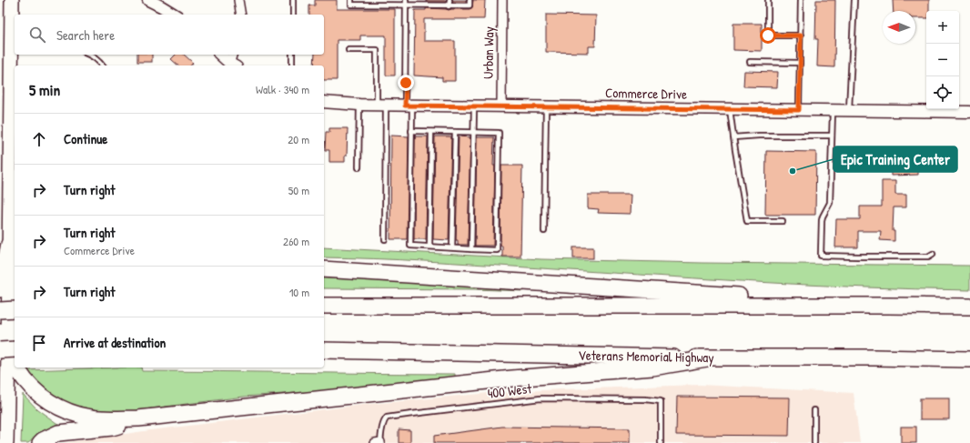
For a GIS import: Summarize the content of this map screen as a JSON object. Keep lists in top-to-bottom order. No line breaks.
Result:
{"streets":{"highway":["Veterans Memorial Highway"],"street":["Urban Way","Commerce Drive"],"lane":["400 West"]},"crossings":[["Urban Way","Commerce Drive"]],"places":["Epic Training Center"],"north":"left","page":{"map_buttons":["+","−"],"search":"Search here","heading":["5 min","Walk · 340 m"],"list":[["Continue","20 m"],["Turn right","50 m"],["Turn right","Commerce Drive","260 m"],["Turn right","10 m"],"Arrive at destination"]}}
